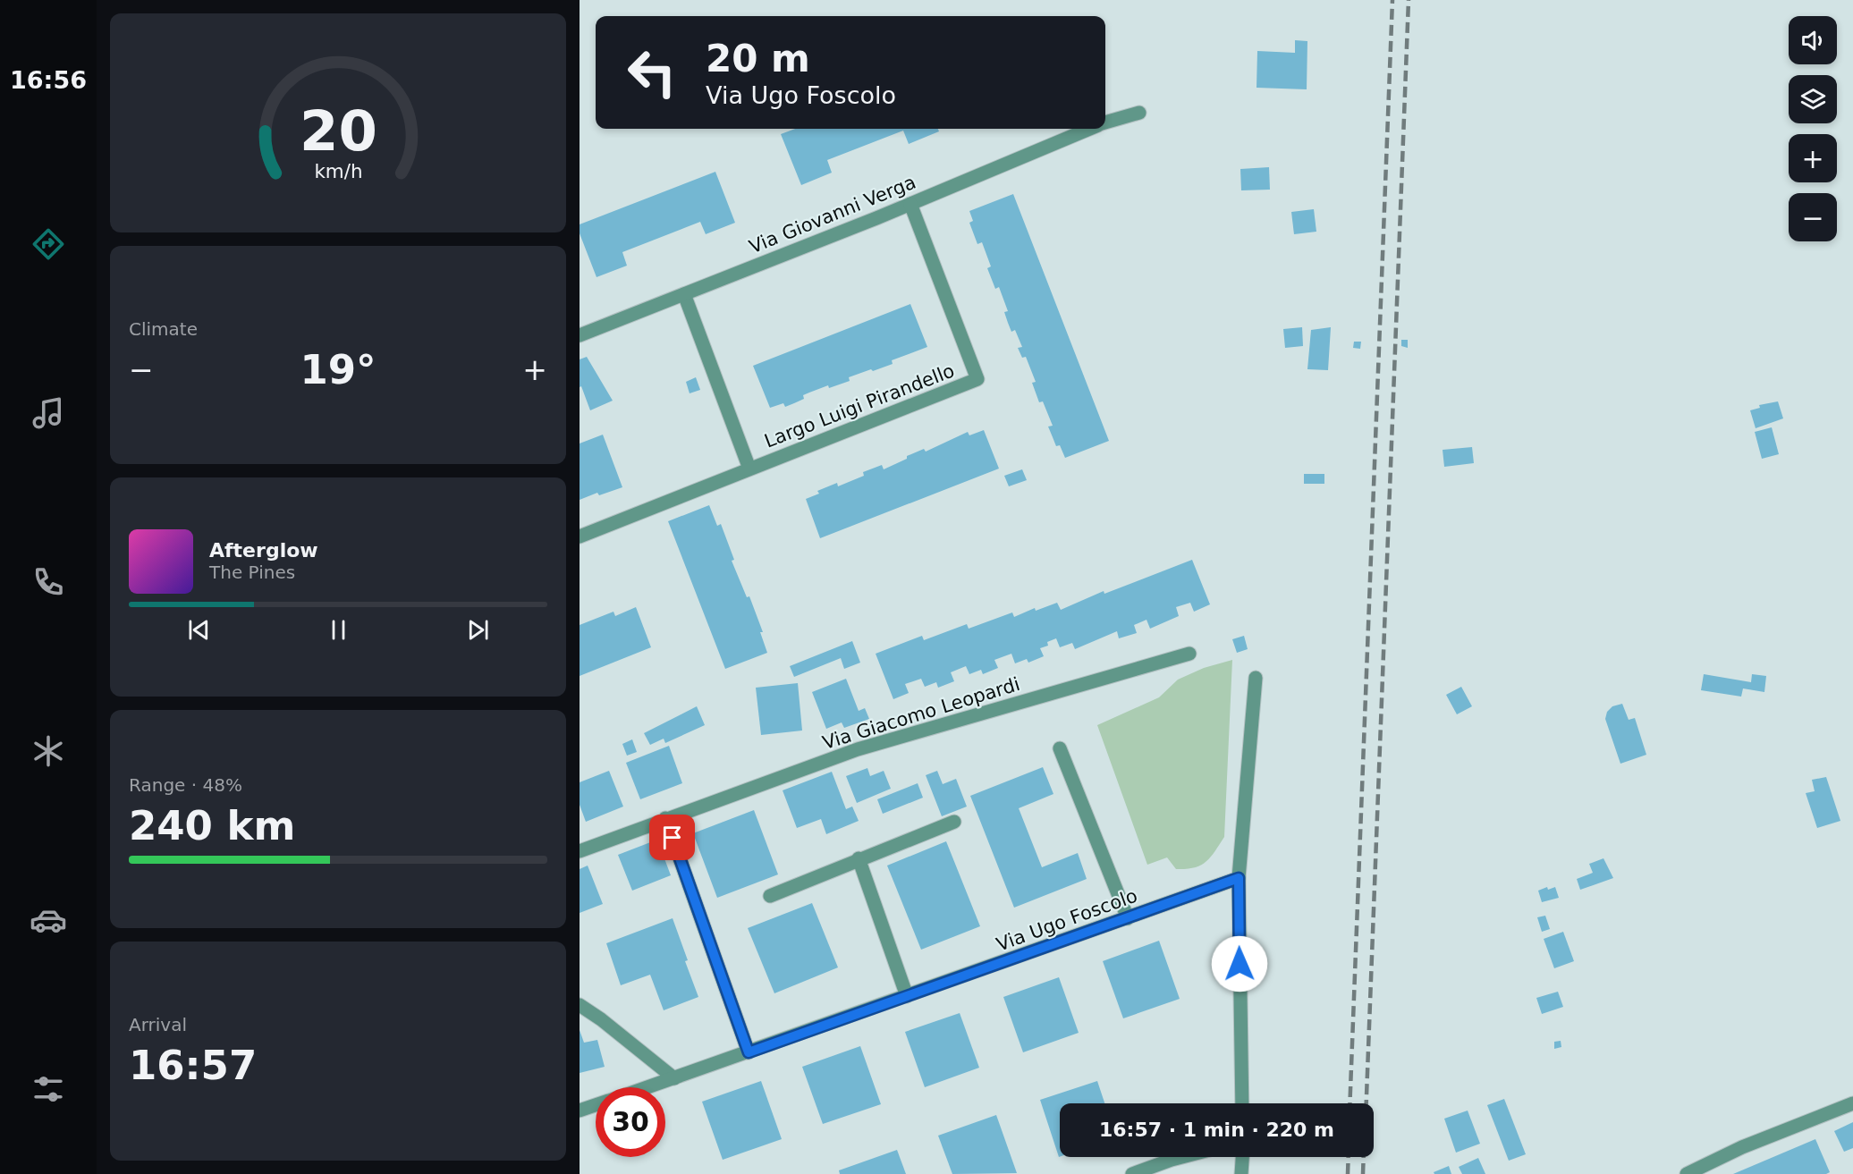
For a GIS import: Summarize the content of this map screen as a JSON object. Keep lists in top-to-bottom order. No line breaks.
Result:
{"streets":{"street":["Via Giovanni Verga","Largo Luigi Pirandello","Via Giacomo Leopardi","Via Ugo Foscolo"]},"crossings":[["Via Giovanni Verga","Largo Luigi Pirandello"]],"page":{"tabs":"16:56","map_buttons":["+","−"],"turn":["20 m","Via Ugo Foscolo"],"tile":["Climate",["Range · 48%","240 km"],["Arrival","16:57"]],"heat":["−","19°","+"],"song":["Afterglow","The Pines"],"limit":"30","trip":"16:57 · 1 min · 220 m","gauge":["20","km/h"]}}
